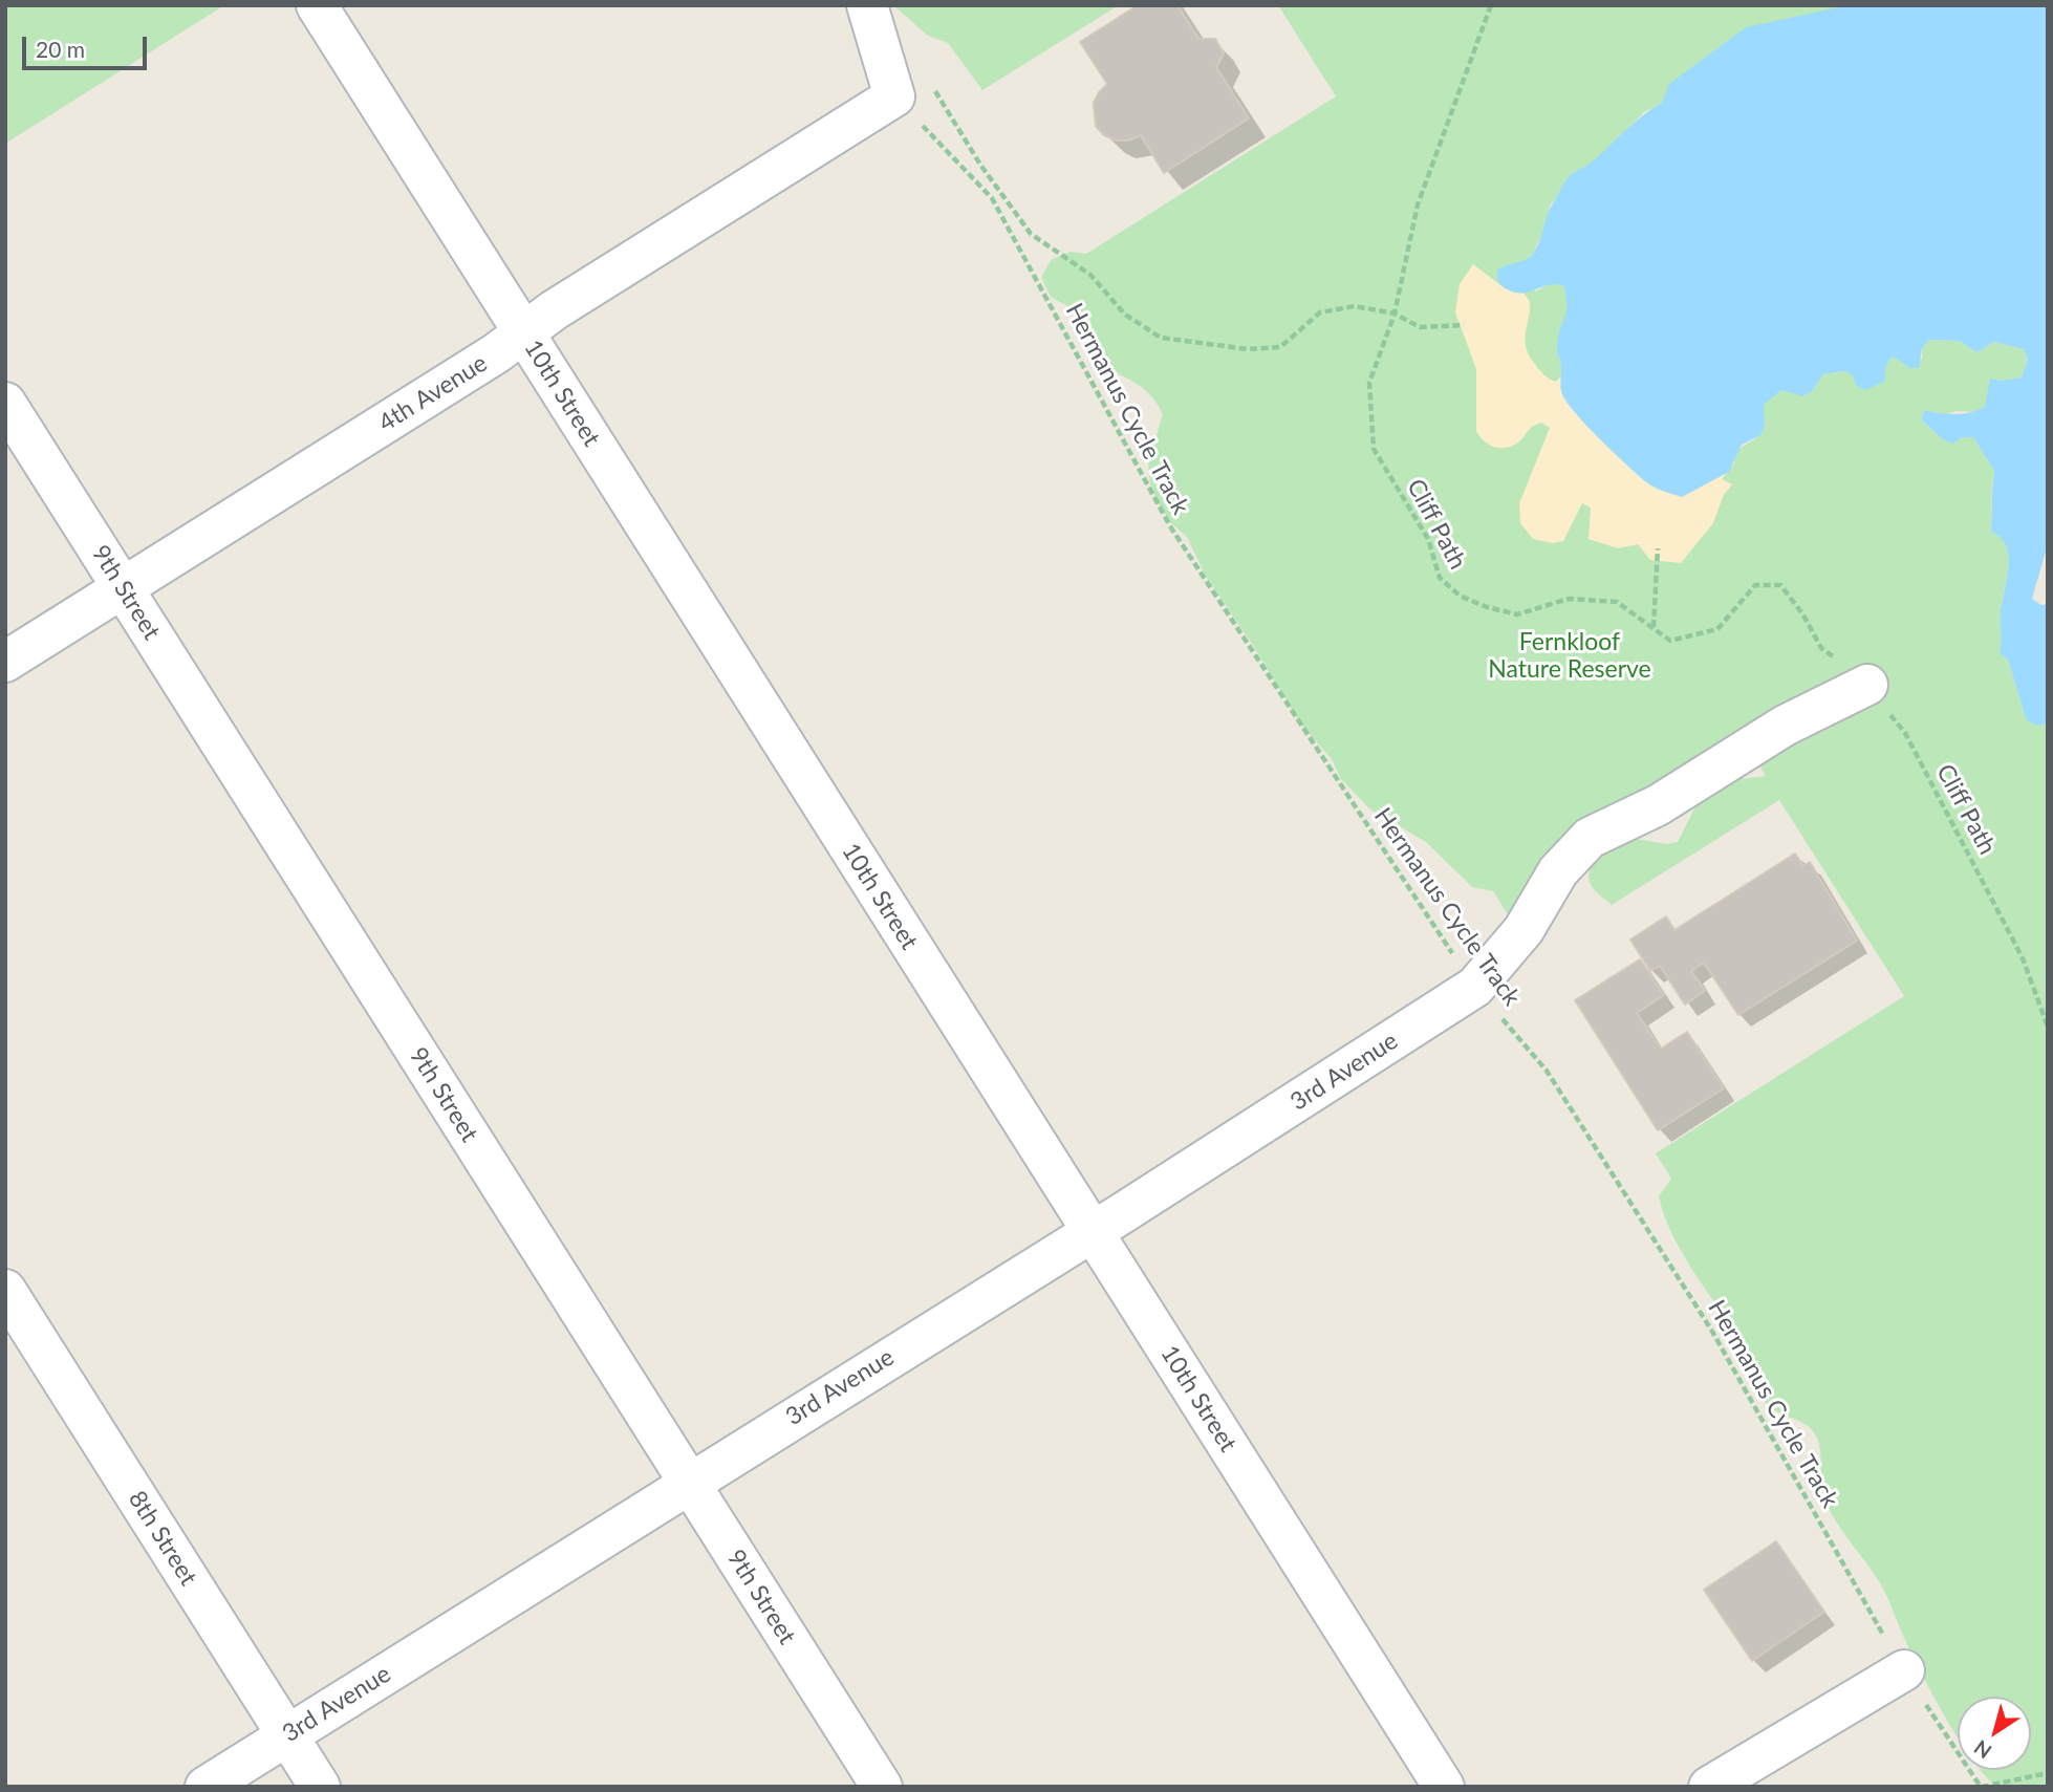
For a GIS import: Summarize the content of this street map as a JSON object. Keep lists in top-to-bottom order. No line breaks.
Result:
{"streets":{"street":["4th Avenue","10th Street","9th Street","3rd Avenue","8th Street"],"path":["Hermanus Cycle Track","Cliff Path"]},"crossings":[["4th Avenue","10th Street"],["4th Avenue","Hermanus Cycle Track"],["4th Avenue","9th Street"],["10th Street","3rd Avenue"],["Hermanus Cycle Track","3rd Avenue"],["Cliff Path","3rd Avenue"],["9th Street","3rd Avenue"],["3rd Avenue","8th Street"]],"parks":["Fernkloof Nature Reserve"],"scale_bar":"20 m","north":"bottom left"}
